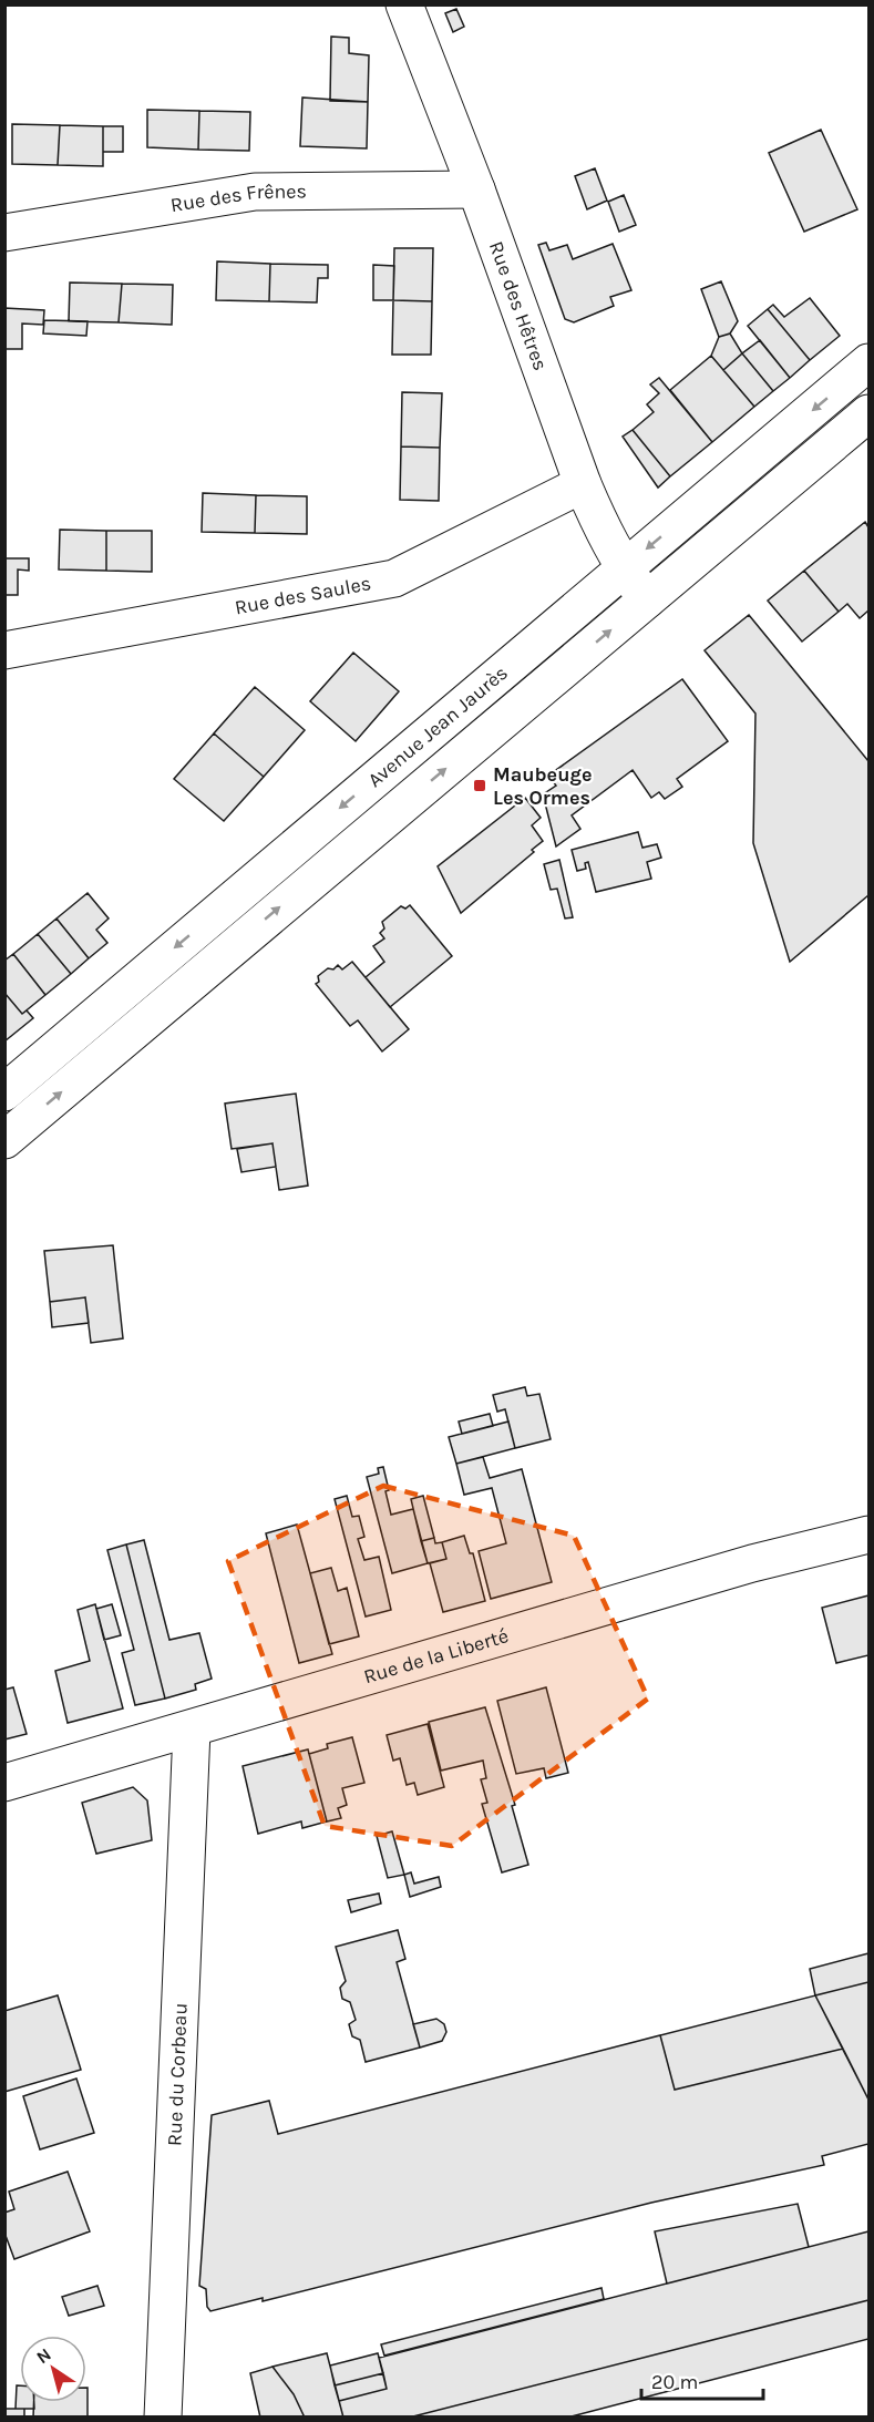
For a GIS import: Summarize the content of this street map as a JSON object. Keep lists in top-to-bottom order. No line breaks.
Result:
{"streets":{"street":["Rue des Frênes","Rue des Hêtres","Rue des Saules","Avenue Jean Jaurès","Rue de la Liberté","Rue du Corbeau"]},"crossings":[["Rue des Frênes","Rue des Hêtres"],["Rue des Hêtres","Rue des Saules"],["Rue des Hêtres","Avenue Jean Jaurès"],["Rue de la Liberté","Rue du Corbeau"]],"places":{"transit":["Maubeuge Les Ormes"]},"scale_bar":"20 m","north":"top left"}
